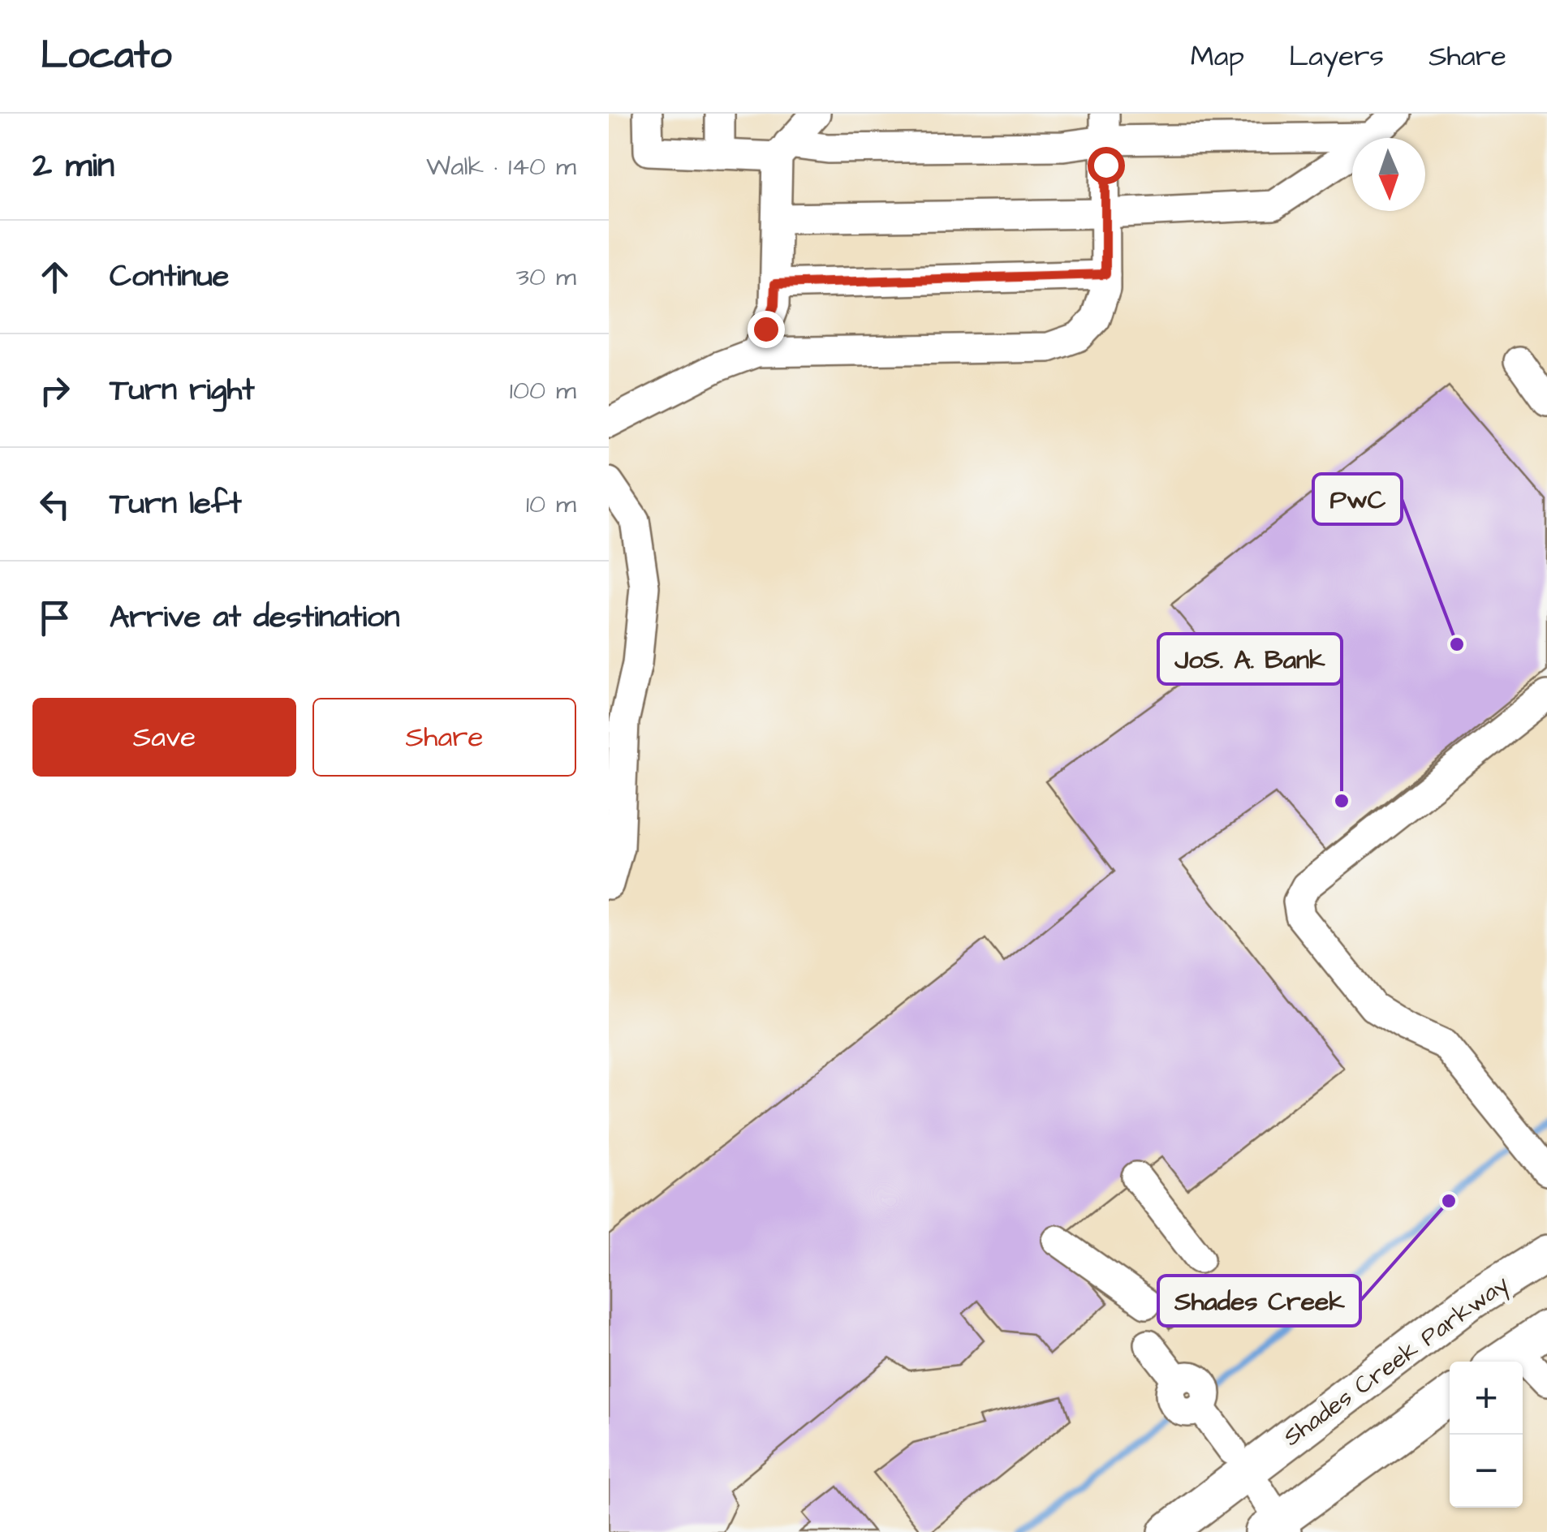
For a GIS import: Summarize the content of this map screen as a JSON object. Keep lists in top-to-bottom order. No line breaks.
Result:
{"streets":{"main road":["Shades Creek Parkway"]},"places":["PwC","JoS. A. Bank","Shades Creek"],"north":"bottom","page":{"header":"Locato","nav":["Map","Layers","Share"],"heading":["2 min","Walk · 140 m"],"list":[["Continue","30 m"],["Turn right","100 m"],["Turn left","10 m"],"Arrive at destination"],"buttons":["Save","Share"],"map_buttons":["+","−"]}}
